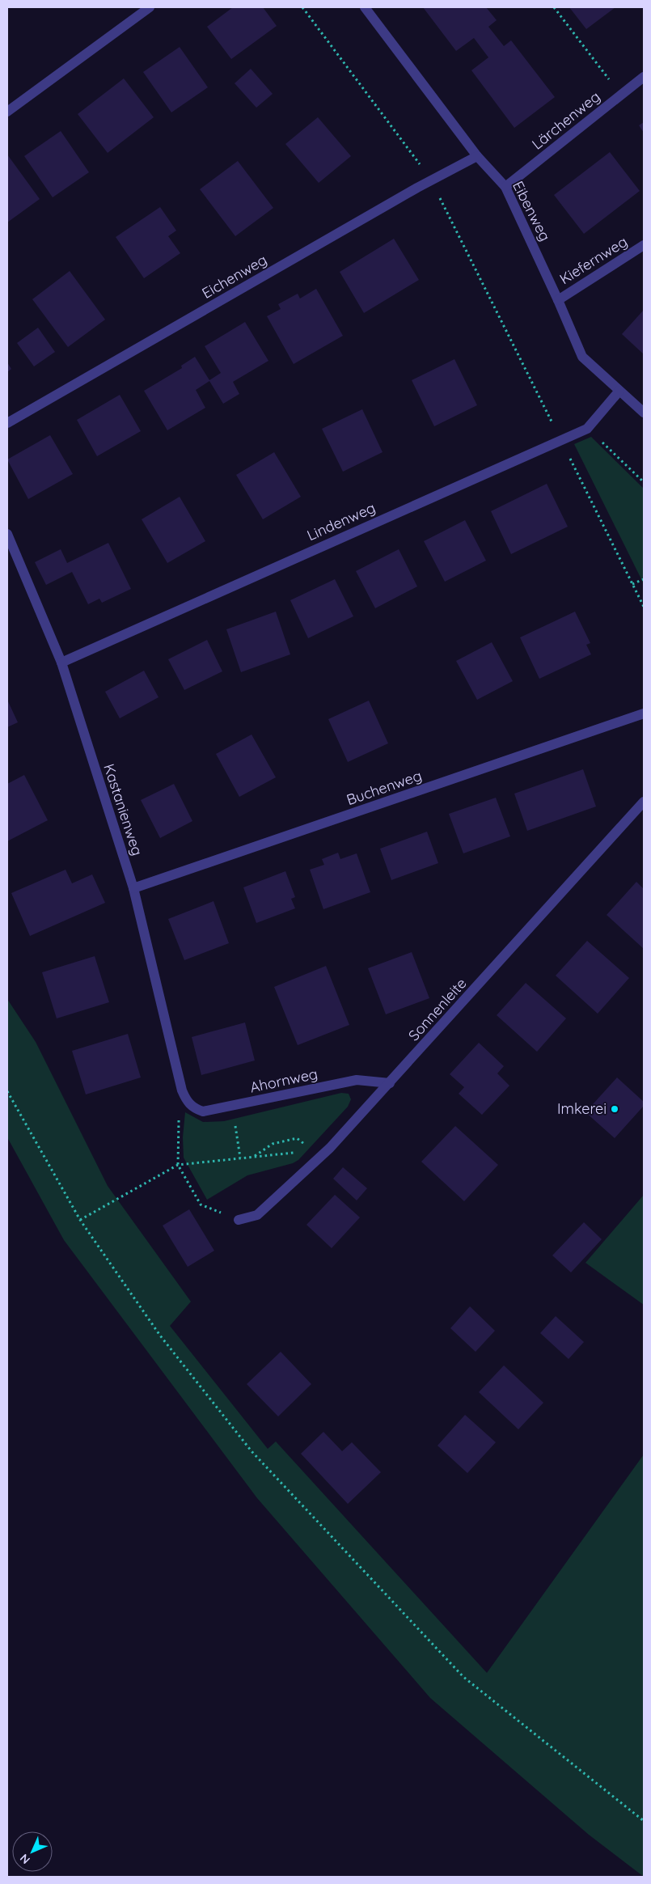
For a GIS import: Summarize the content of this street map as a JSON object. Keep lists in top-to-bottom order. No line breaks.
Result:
{"streets":{"street":["Lärchenweg","Eibenweg","Kiefernweg","Eichenweg","Lindenweg","Buchenweg","Kastanienweg","Sonnenleite","Ahornweg"]},"crossings":[["Lärchenweg","Eibenweg"],["Eibenweg","Kiefernweg"],["Eibenweg","Eichenweg"],["Eibenweg","Lindenweg"],["Lindenweg","Kastanienweg"],["Buchenweg","Kastanienweg"],["Kastanienweg","Ahornweg"],["Sonnenleite","Ahornweg"]],"places":["Imkerei"],"north":"bottom left"}
